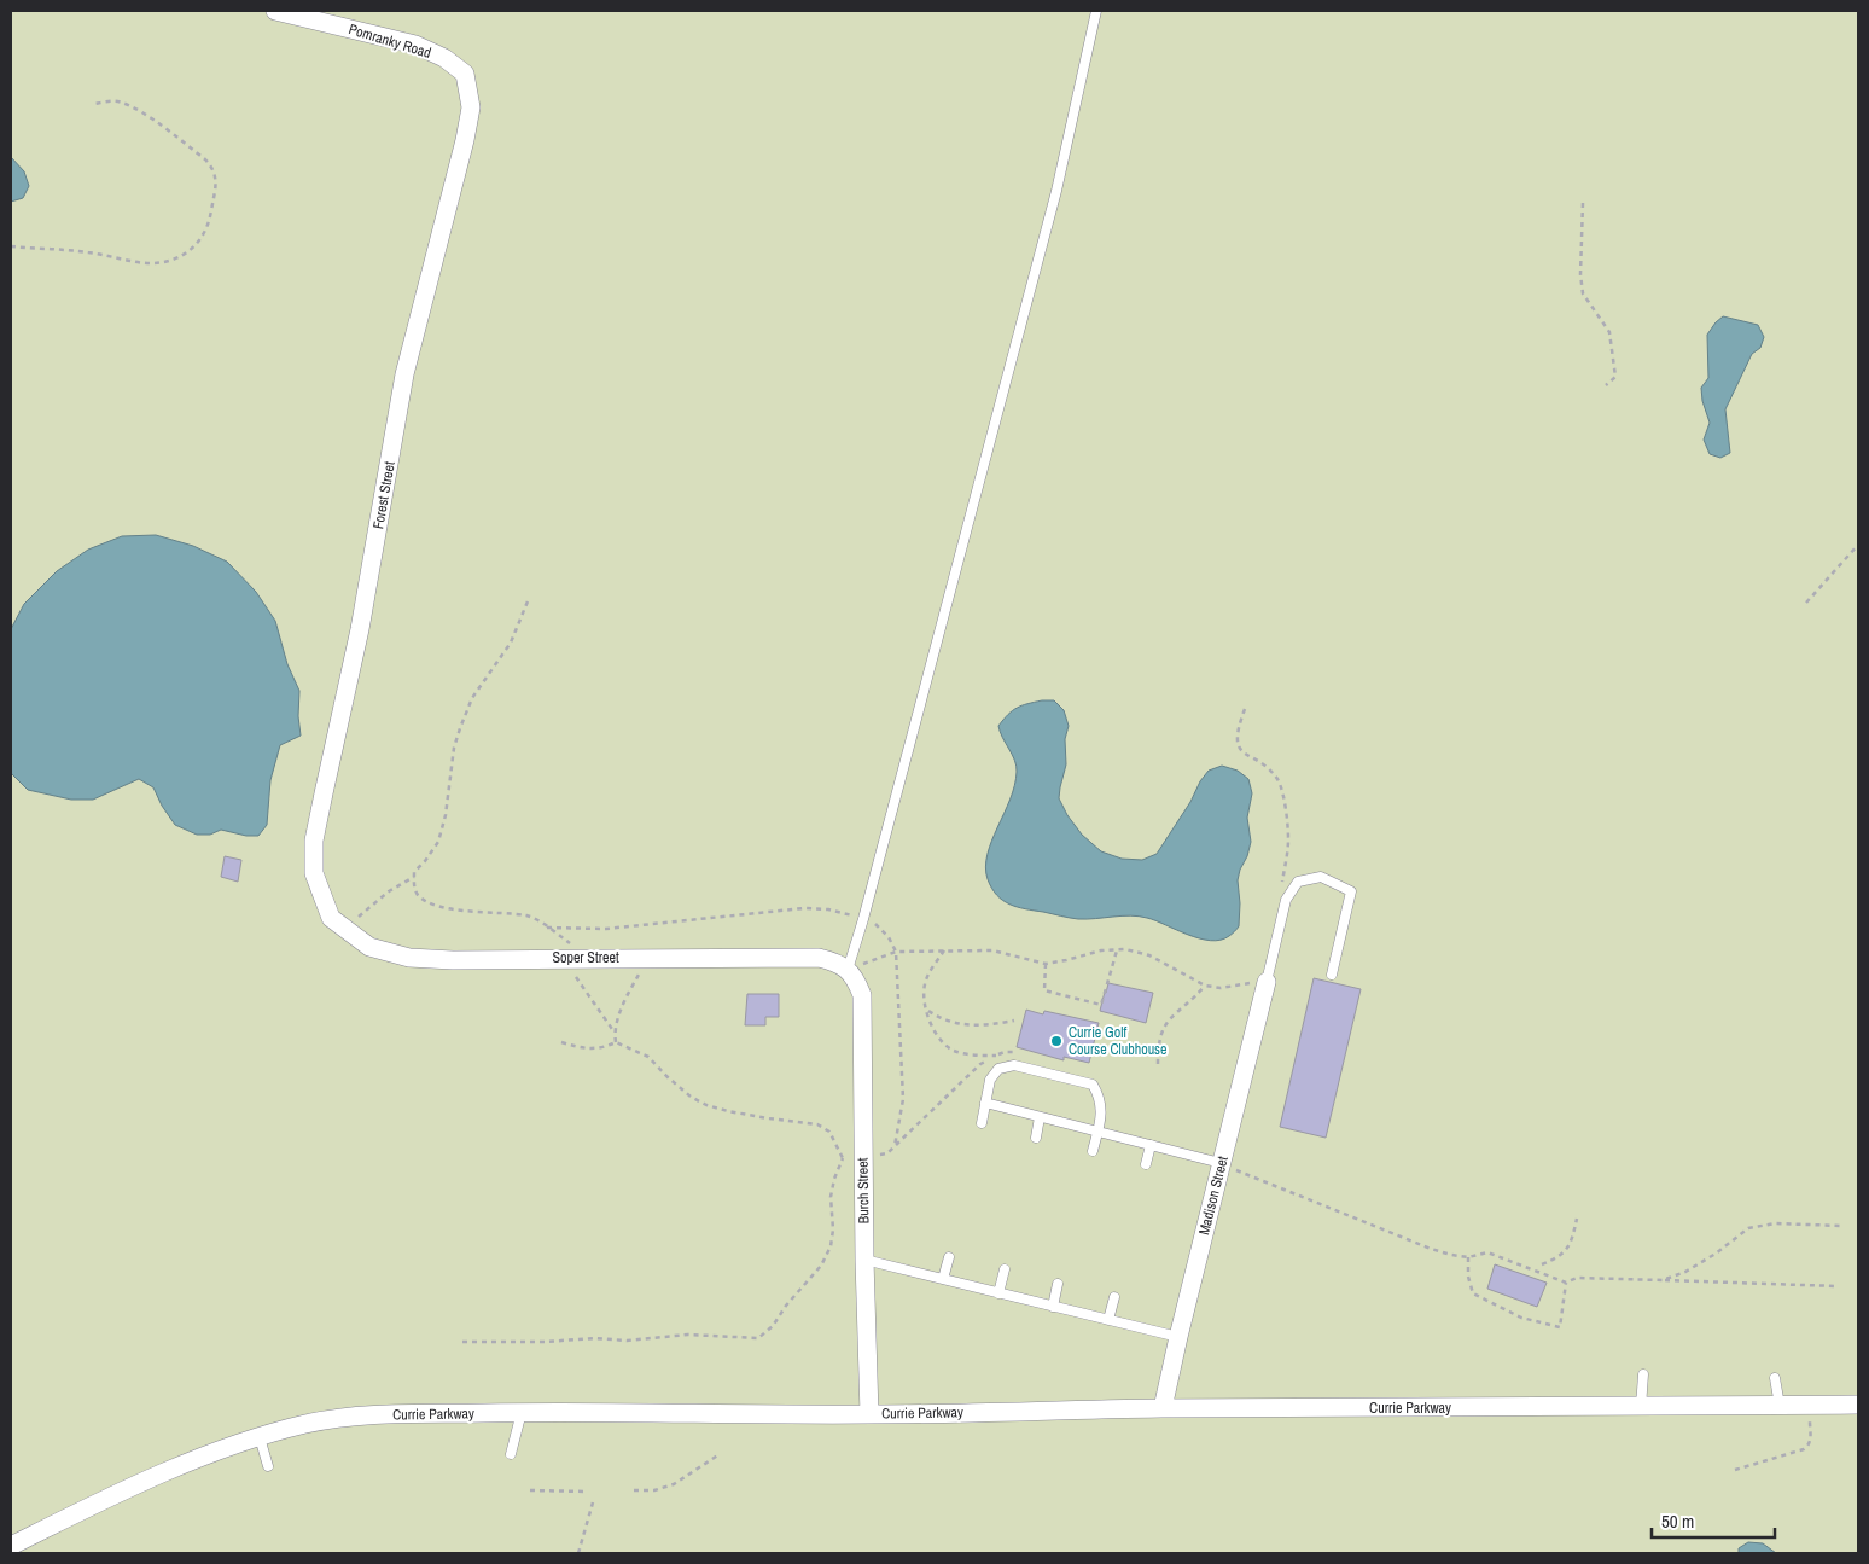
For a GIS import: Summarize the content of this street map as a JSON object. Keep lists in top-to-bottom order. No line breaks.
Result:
{"streets":{"street":["Pomranky Road","Forest Street","Soper Street","Burch Street","Madison Street","Currie Parkway"]},"crossings":[["Pomranky Road","Forest Street"],["Forest Street","Soper Street"],["Soper Street","Burch Street"],["Burch Street","Currie Parkway"],["Madison Street","Currie Parkway"]],"places":["Currie Golf Course Clubhouse"],"scale_bar":"50 m"}
